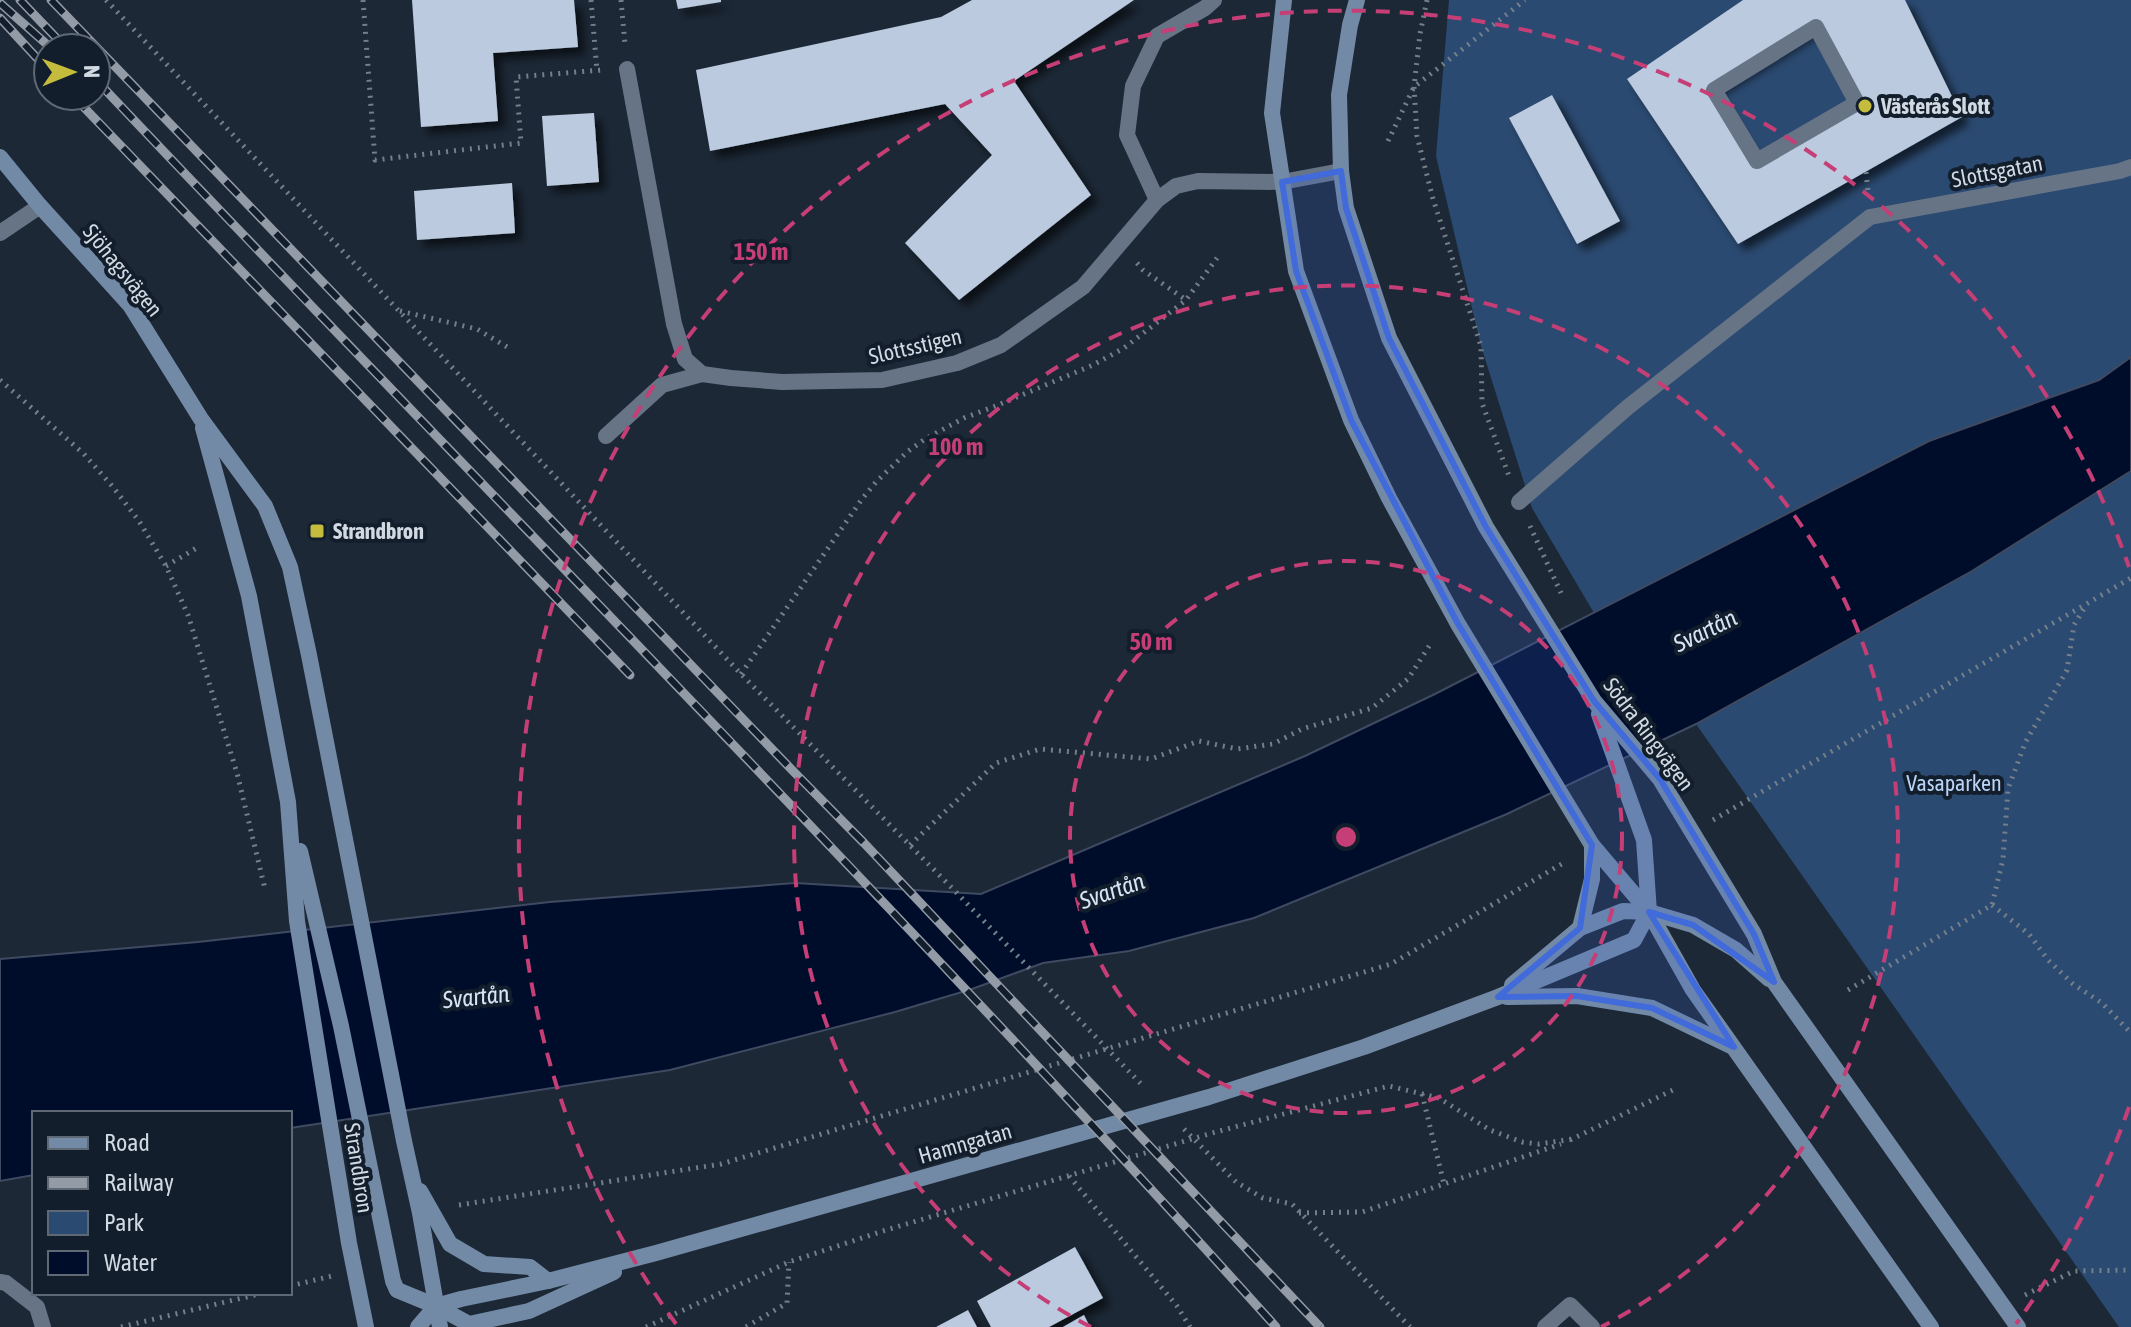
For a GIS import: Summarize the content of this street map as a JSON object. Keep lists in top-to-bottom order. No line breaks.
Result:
{"streets":{"main road":["Sjöhagsvägen","Södra Ringvägen","Hamngatan","Strandbron"],"street":["Slottsgatan","Slottsstigen"]},"crossings":[["Sjöhagsvägen","Strandbron"],["Slottsstigen","Södra Ringvägen"]],"water":["Svartån"],"parks":["Vasaparken"],"places":{"other":["Västerås Slott"],"transit":["Strandbron"]},"legend":["Road","Railway","Park","Water"],"north":"right","rings":["150 m","100 m","50 m"]}
